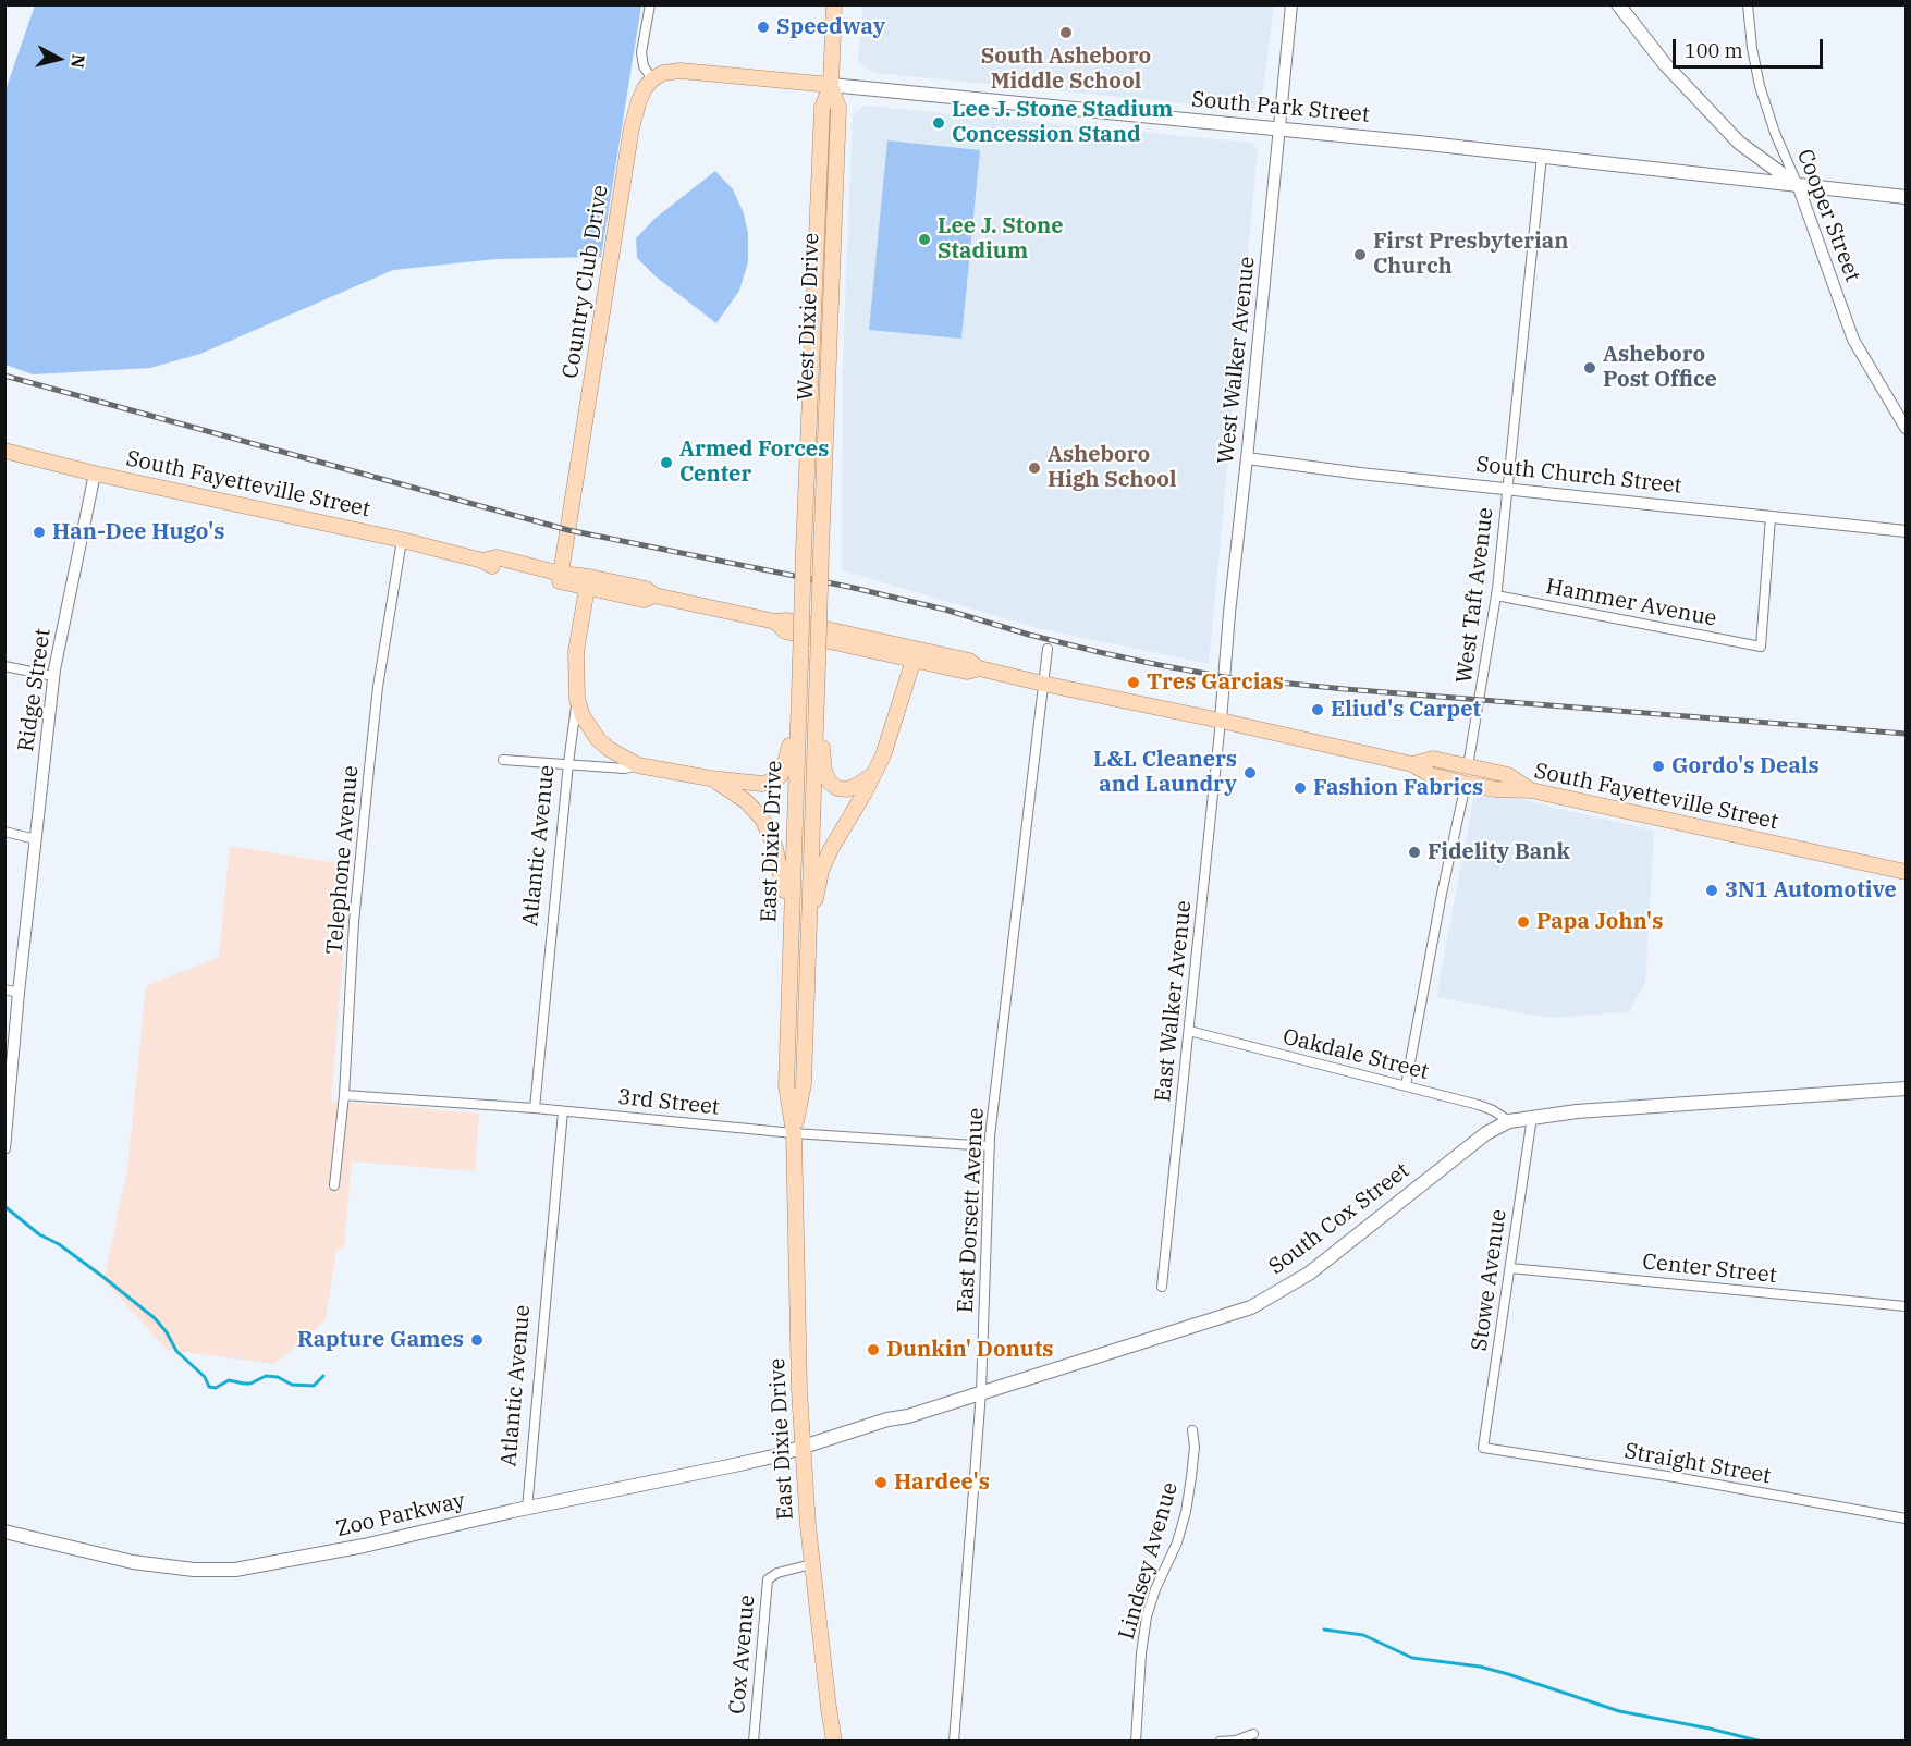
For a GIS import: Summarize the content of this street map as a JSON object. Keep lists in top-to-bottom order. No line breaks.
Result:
{"streets":{"main road":["South Park Street","Country Club Drive","West Dixie Drive","South Fayetteville Street","East Dixie Drive","Atlantic Avenue","South Cox Street","Zoo Parkway"],"street":["Cooper Street","West Walker Avenue","South Church Street","West Taft Avenue","Hammer Avenue","Ridge Street","Telephone Avenue","East Walker Avenue","Oakdale Street","3rd Street","East Dorsett Avenue","Center Street","Stowe Avenue","Straight Street","Lindsey Avenue","Cox Avenue"]},"crossings":[["South Park Street","Cooper Street"],["South Park Street","Country Club Drive"],["South Park Street","West Dixie Drive"],["South Park Street","West Walker Avenue"],["South Park Street","West Taft Avenue"],["Country Club Drive","South Fayetteville Street"],["West Dixie Drive","East Dixie Drive"],["West Walker Avenue","South Church Street"],["West Walker Avenue","South Fayetteville Street"],["West Walker Avenue","East Walker Avenue"],["South Church Street","West Taft Avenue"],["South Church Street","Hammer Avenue"],["South Fayetteville Street","Ridge Street"],["South Fayetteville Street","Atlantic Avenue"],["South Fayetteville Street","Telephone Avenue"],["South Fayetteville Street","East Walker Avenue"],["South Fayetteville Street","East Dorsett Avenue"],["West Taft Avenue","Hammer Avenue"],["East Dixie Drive","3rd Street"],["East Dixie Drive","South Cox Street"],["East Dixie Drive","Zoo Parkway"],["East Dixie Drive","Cox Avenue"],["Atlantic Avenue","3rd Street"],["Atlantic Avenue","Zoo Parkway"],["Telephone Avenue","3rd Street"],["East Walker Avenue","Oakdale Street"],["Oakdale Street","South Cox Street"],["3rd Street","East Dorsett Avenue"],["East Dorsett Avenue","South Cox Street"],["South Cox Street","Stowe Avenue"],["South Cox Street","Zoo Parkway"],["Center Street","Stowe Avenue"],["Stowe Avenue","Straight Street"]],"places":["Speedway","South Asheboro Middle School","Lee J. Stone Stadium Concession Stand","Lee J. Stone Stadium","First Presbyterian Church","Asheboro Post Office","Armed Forces Center","Asheboro High School","Han-Dee Hugo's","Tres Garcias","Eliud's Carpet","Gordo's Deals","L&L Cleaners and Laundry","Fashion Fabrics","Fidelity Bank","3N1 Automotive","Papa John's","Rapture Games","Dunkin' Donuts","Hardee's"],"scale_bar":"100 m","north":"right"}
